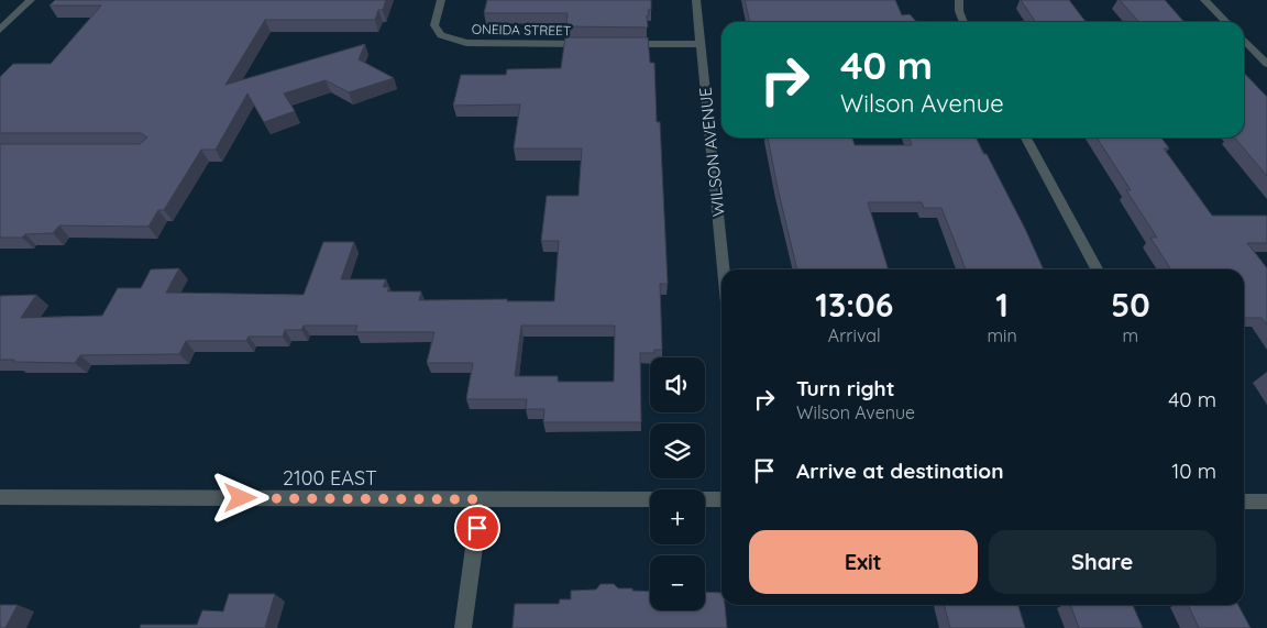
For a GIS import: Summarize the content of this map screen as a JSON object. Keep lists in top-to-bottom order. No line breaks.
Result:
{"streets":{"street":["ONEIDA STREET","WILSON AVENUE","2100 EAST"]},"page":{"turn":["40 m","Wilson Avenue"],"eta":["13:06","Arrival","1","min","50","m"],"map_buttons":["+","−"],"list":[{"name":"Turn right","note":"Wilson Avenue","value":"40 m"},{"name":"Arrive at destination","value":"10 m"}],"buttons":["Exit","Share"]}}
